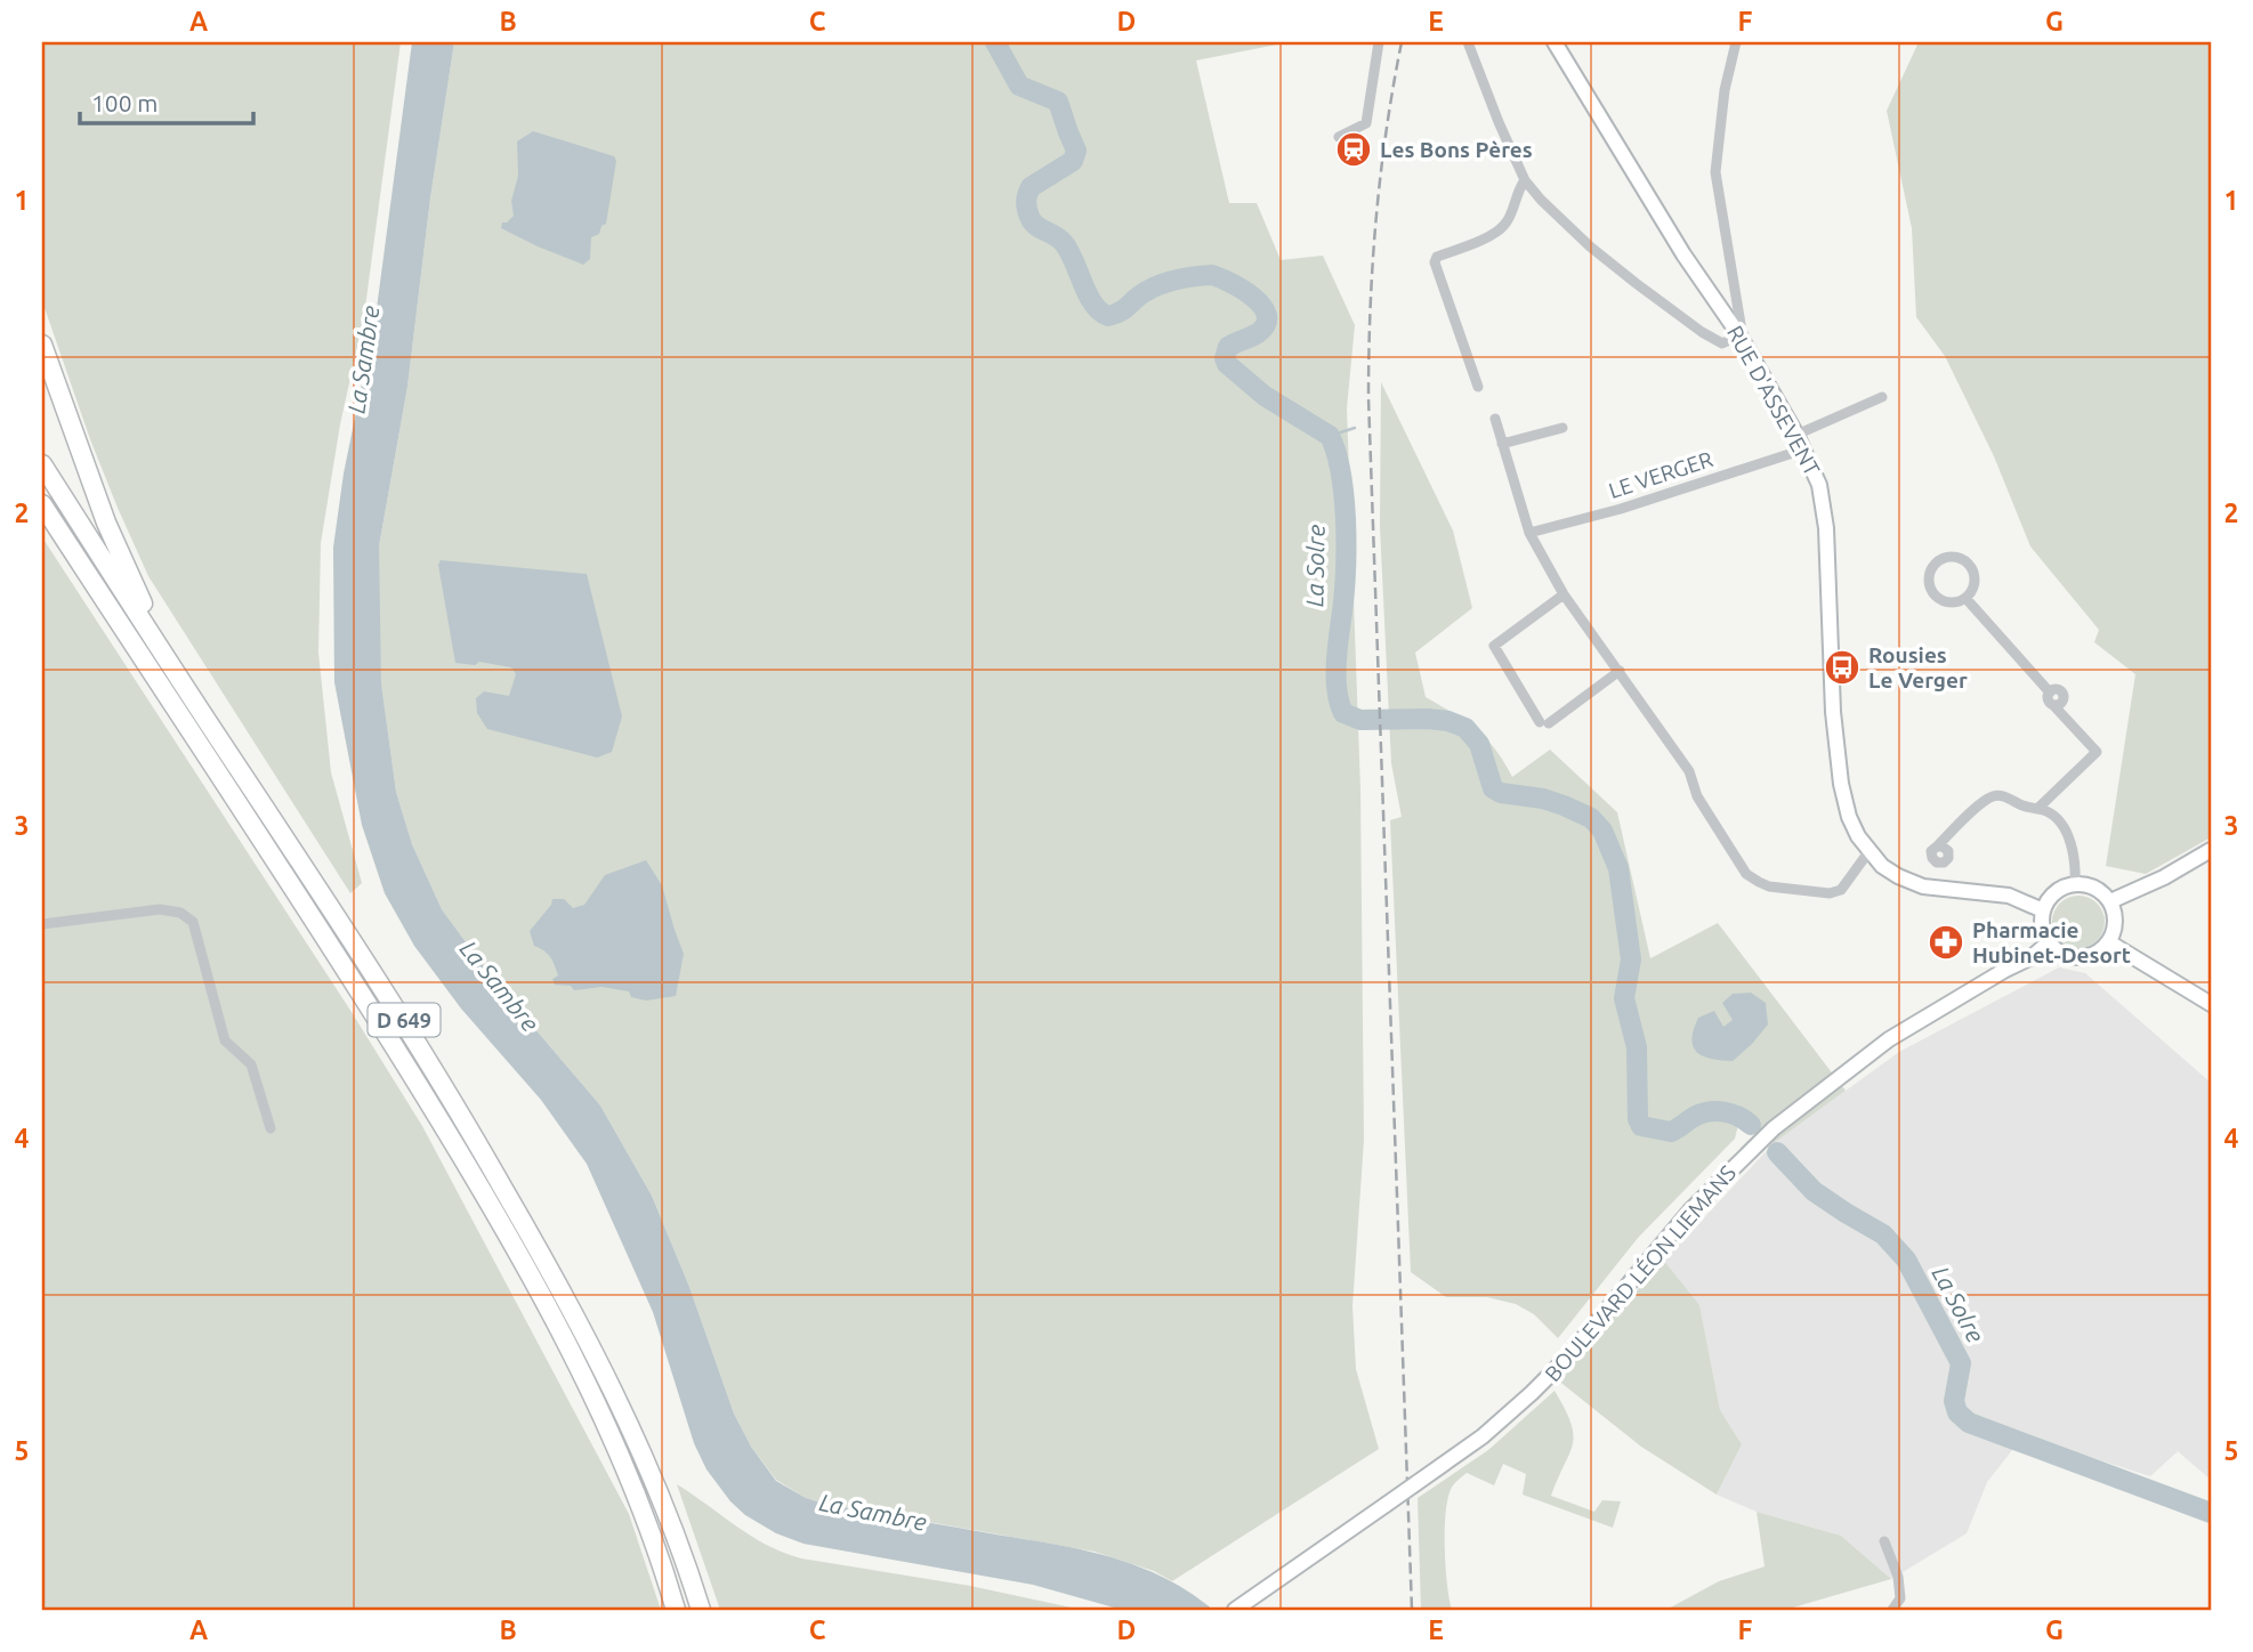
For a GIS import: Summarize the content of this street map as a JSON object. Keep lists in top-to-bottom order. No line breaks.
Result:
{"streets":{"highway":["D 649"],"main road":["RUE D'ASSEVENT","BOULEVARD LÉON LIEMANS"],"street":["LE VERGER"]},"crossings":[["RUE D'ASSEVENT","LE VERGER"],["RUE D'ASSEVENT","BOULEVARD LÉON LIEMANS"]],"water":["La Sambre","La Solre"],"places":{"station":["Les Bons Pères"],"bus stop":["Rousies Le Verger"],"pharmacy":["Pharmacie Hubinet-Desort"]},"scale_bar":"100 m","grid":{"columns":["A","B","C","D","E","F","G"],"rows":["1","2","3","4","5"]}}
